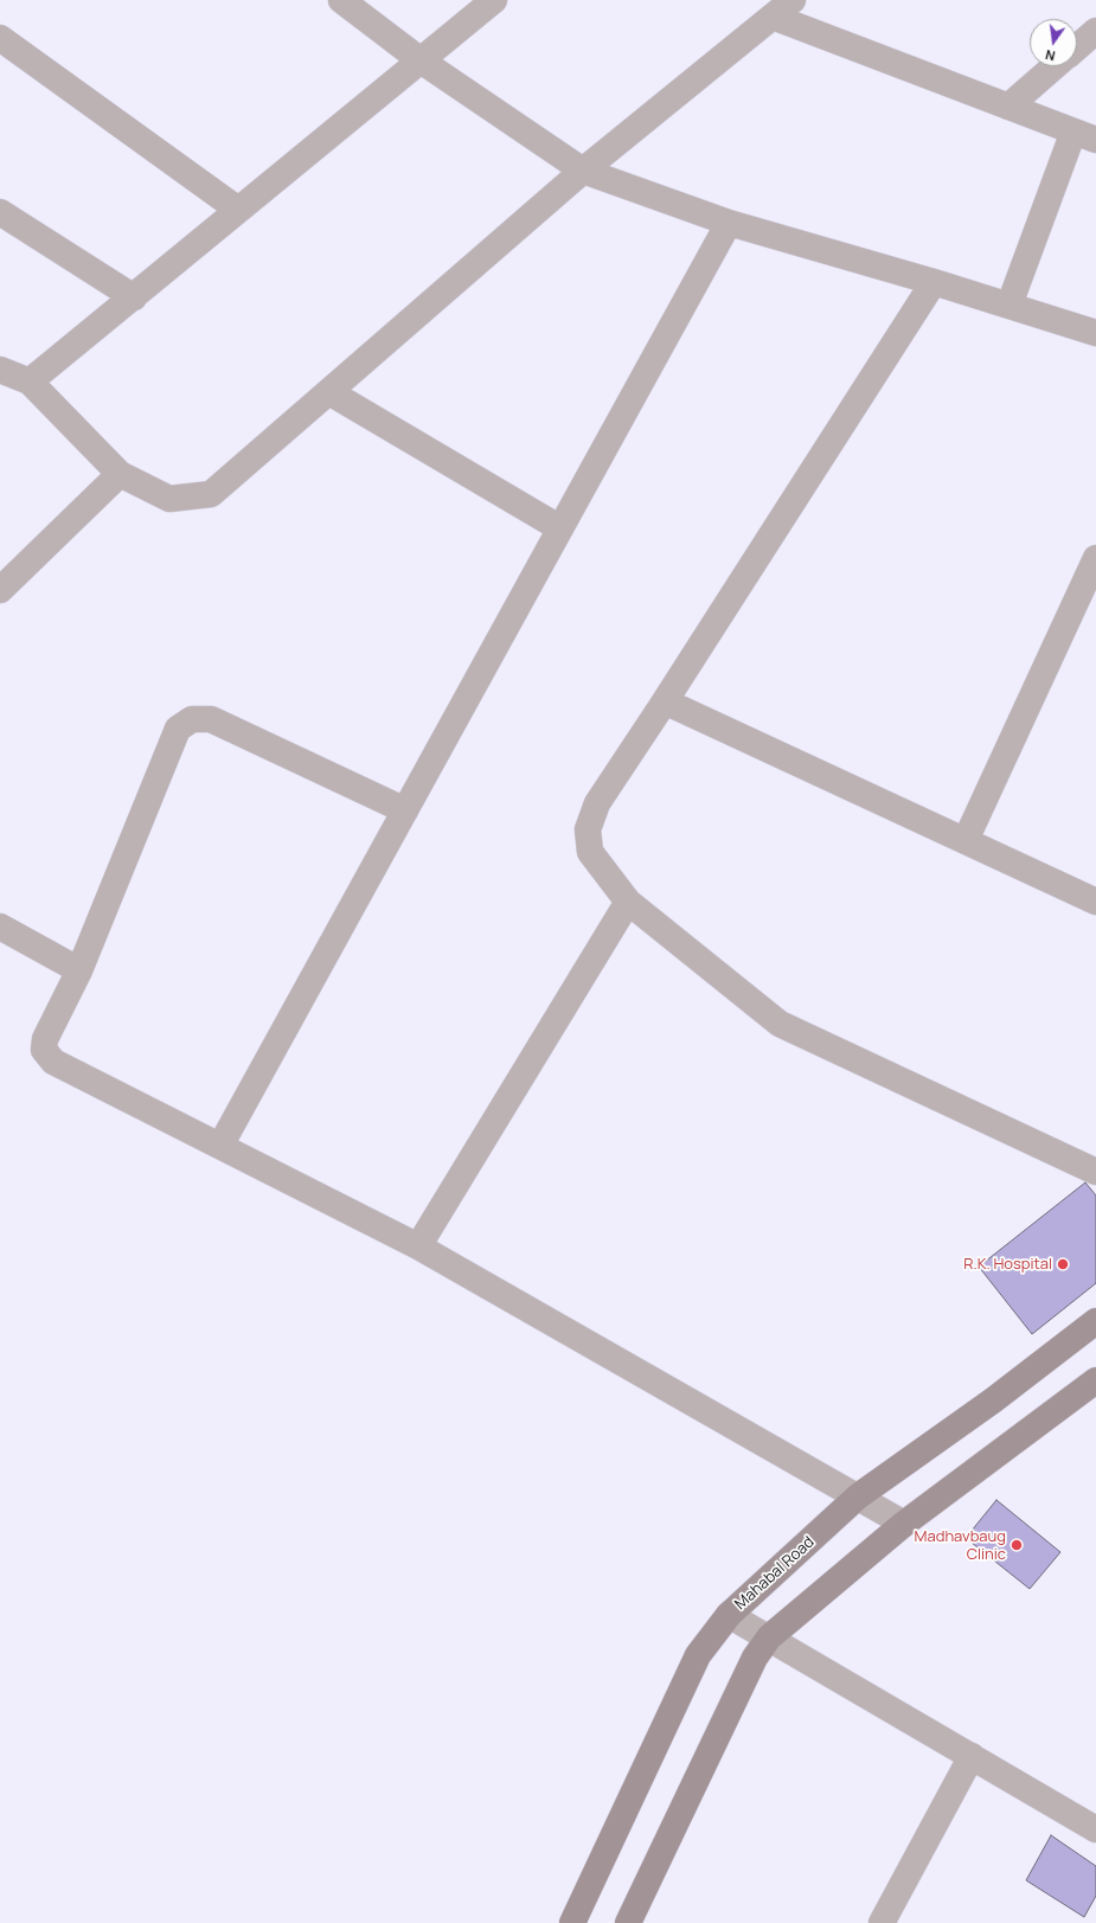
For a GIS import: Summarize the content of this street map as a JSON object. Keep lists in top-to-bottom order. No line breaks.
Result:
{"streets":{"main road":["Mahabal Road"]},"places":["R.K. Hospital","Madhavbaug Clinic"],"north":"bottom"}
